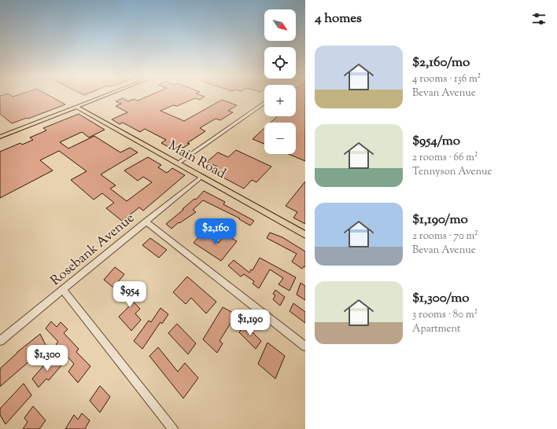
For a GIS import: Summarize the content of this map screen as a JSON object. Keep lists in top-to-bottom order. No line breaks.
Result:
{"streets":{"main road":["Main Road"],"street":["Rosebank Avenue"]},"crossings":[["Main Road","Rosebank Avenue"]],"north":"bottom right","page":{"heading":"4 homes","map_buttons":["+","−"],"list":[{"name":"$2,160/mo","note":"4 rooms · 136 m² · Bevan Avenue"},{"name":"$954/mo","note":"2 rooms · 66 m² · Tennyson Avenue"},{"name":"$1,190/mo","note":"2 rooms · 70 m² · Bevan Avenue"},{"name":"$1,300/mo","note":"3 rooms · 80 m² · Apartment"}],"price":["$2,160","$954","$1,190","$1,300"]}}
